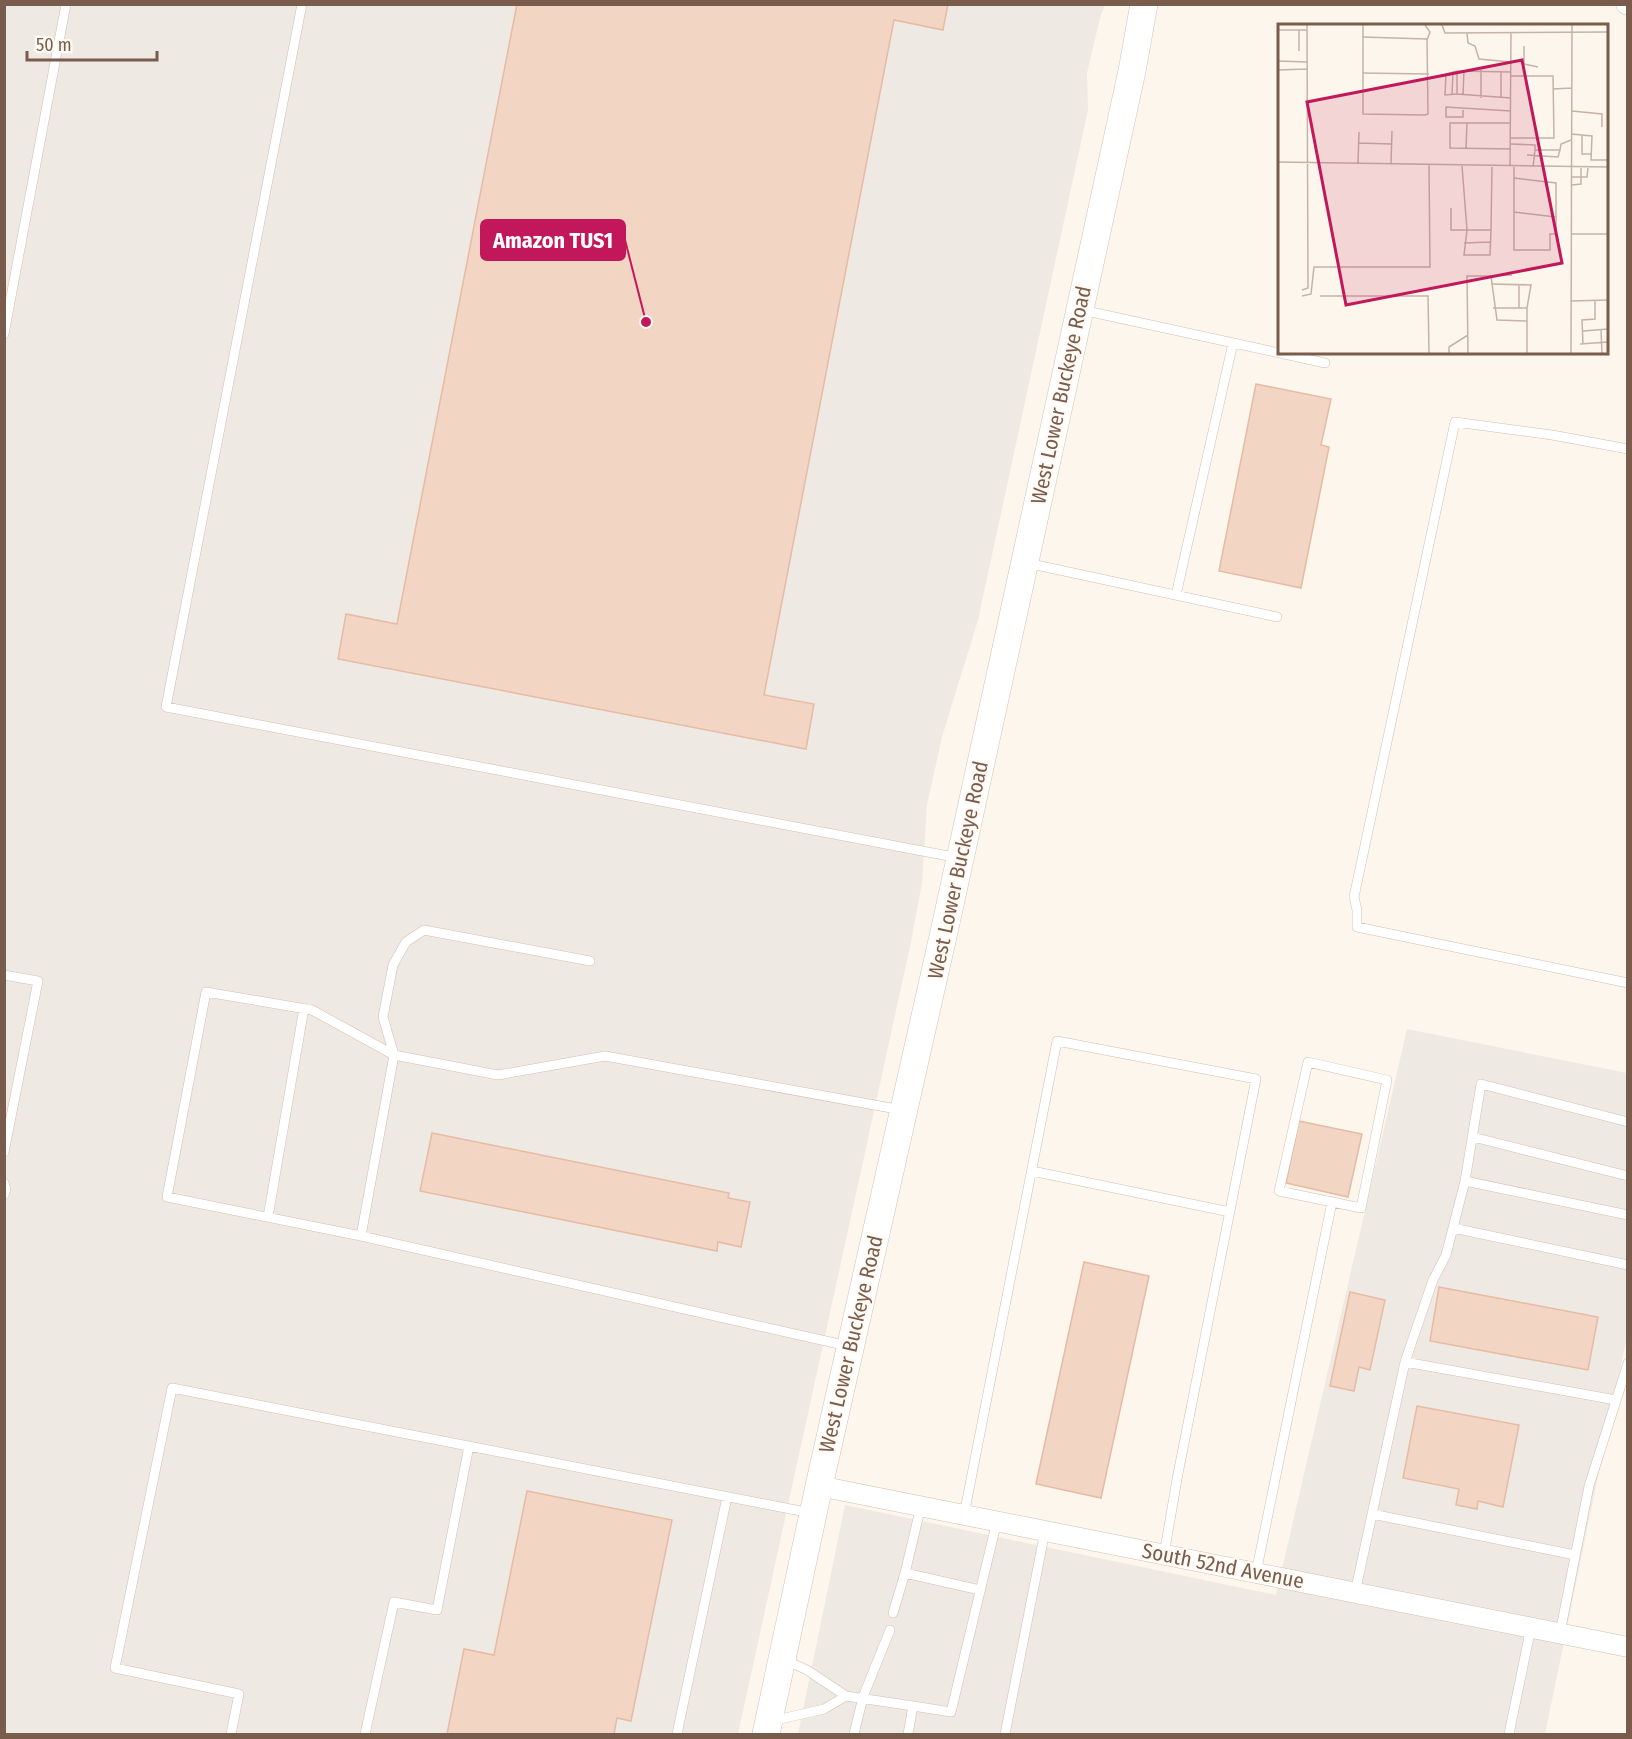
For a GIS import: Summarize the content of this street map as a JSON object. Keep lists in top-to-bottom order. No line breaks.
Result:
{"streets":{"main road":["West Lower Buckeye Road"],"street":["South 52nd Avenue"]},"crossings":[["West Lower Buckeye Road","South 52nd Avenue"]],"places":["Amazon TUS1"],"scale_bar":"50 m"}
